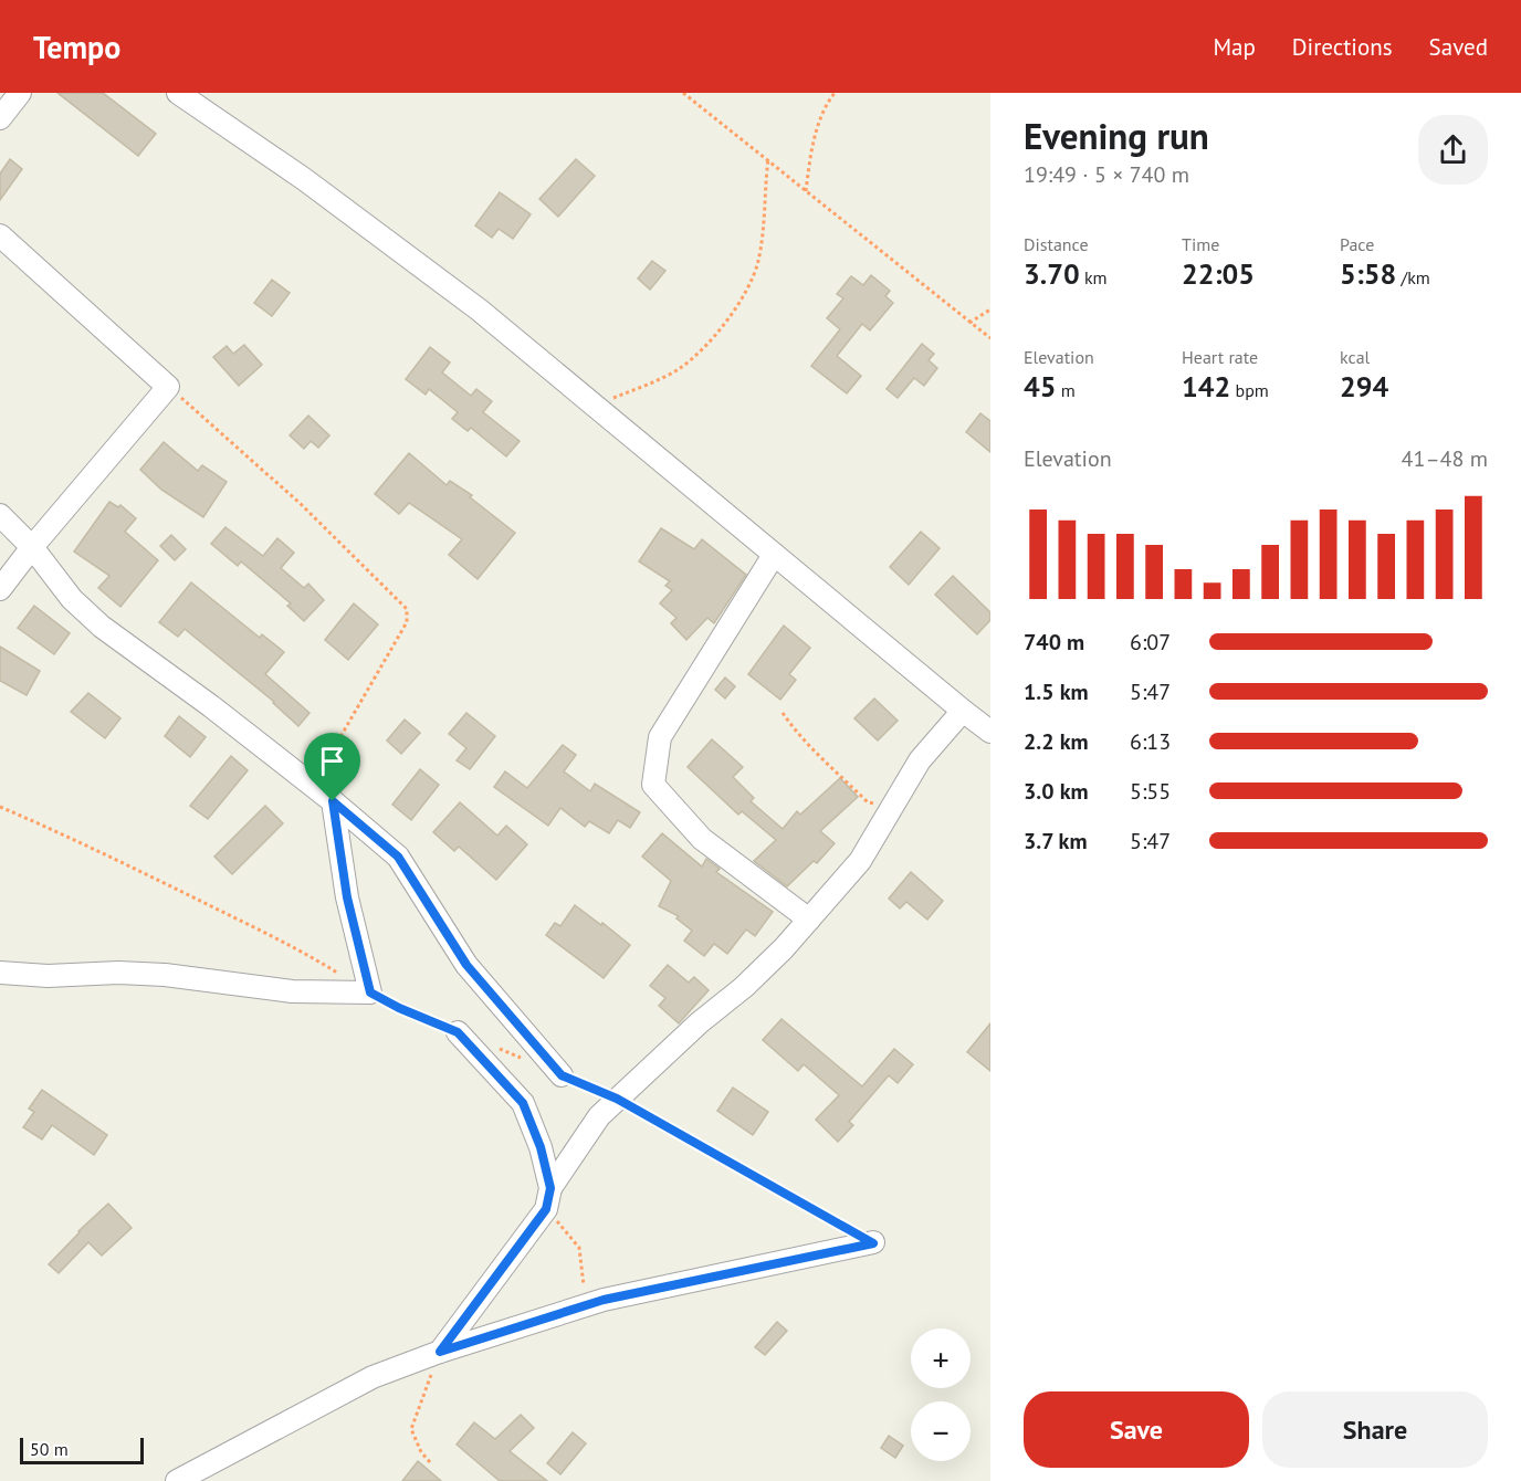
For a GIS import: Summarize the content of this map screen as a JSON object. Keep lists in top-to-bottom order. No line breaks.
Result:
{"scale_bar":"50 m","page":{"header":"Tempo","nav":["Map","Directions","Saved"],"heading":["Evening run","19:49 · 5 × 740 m"],"stats":[["Distance","3.70 km"],["Time","22:05"],["Pace","5:58 /km"],["Elevation","45 m"],["Heart rate","142 bpm"],["kcal","294"]],"chart":["Elevation","41–48 m"],"list":[{"name":"740 m","note":"6:07"},{"name":"1.5 km","note":"5:47"},{"name":"2.2 km","note":"6:13"},{"name":"3.0 km","note":"5:55"},{"name":"3.7 km","note":"5:47"}],"map_buttons":["+","−"],"buttons":["Save","Share"],"scale":"50 m"}}
